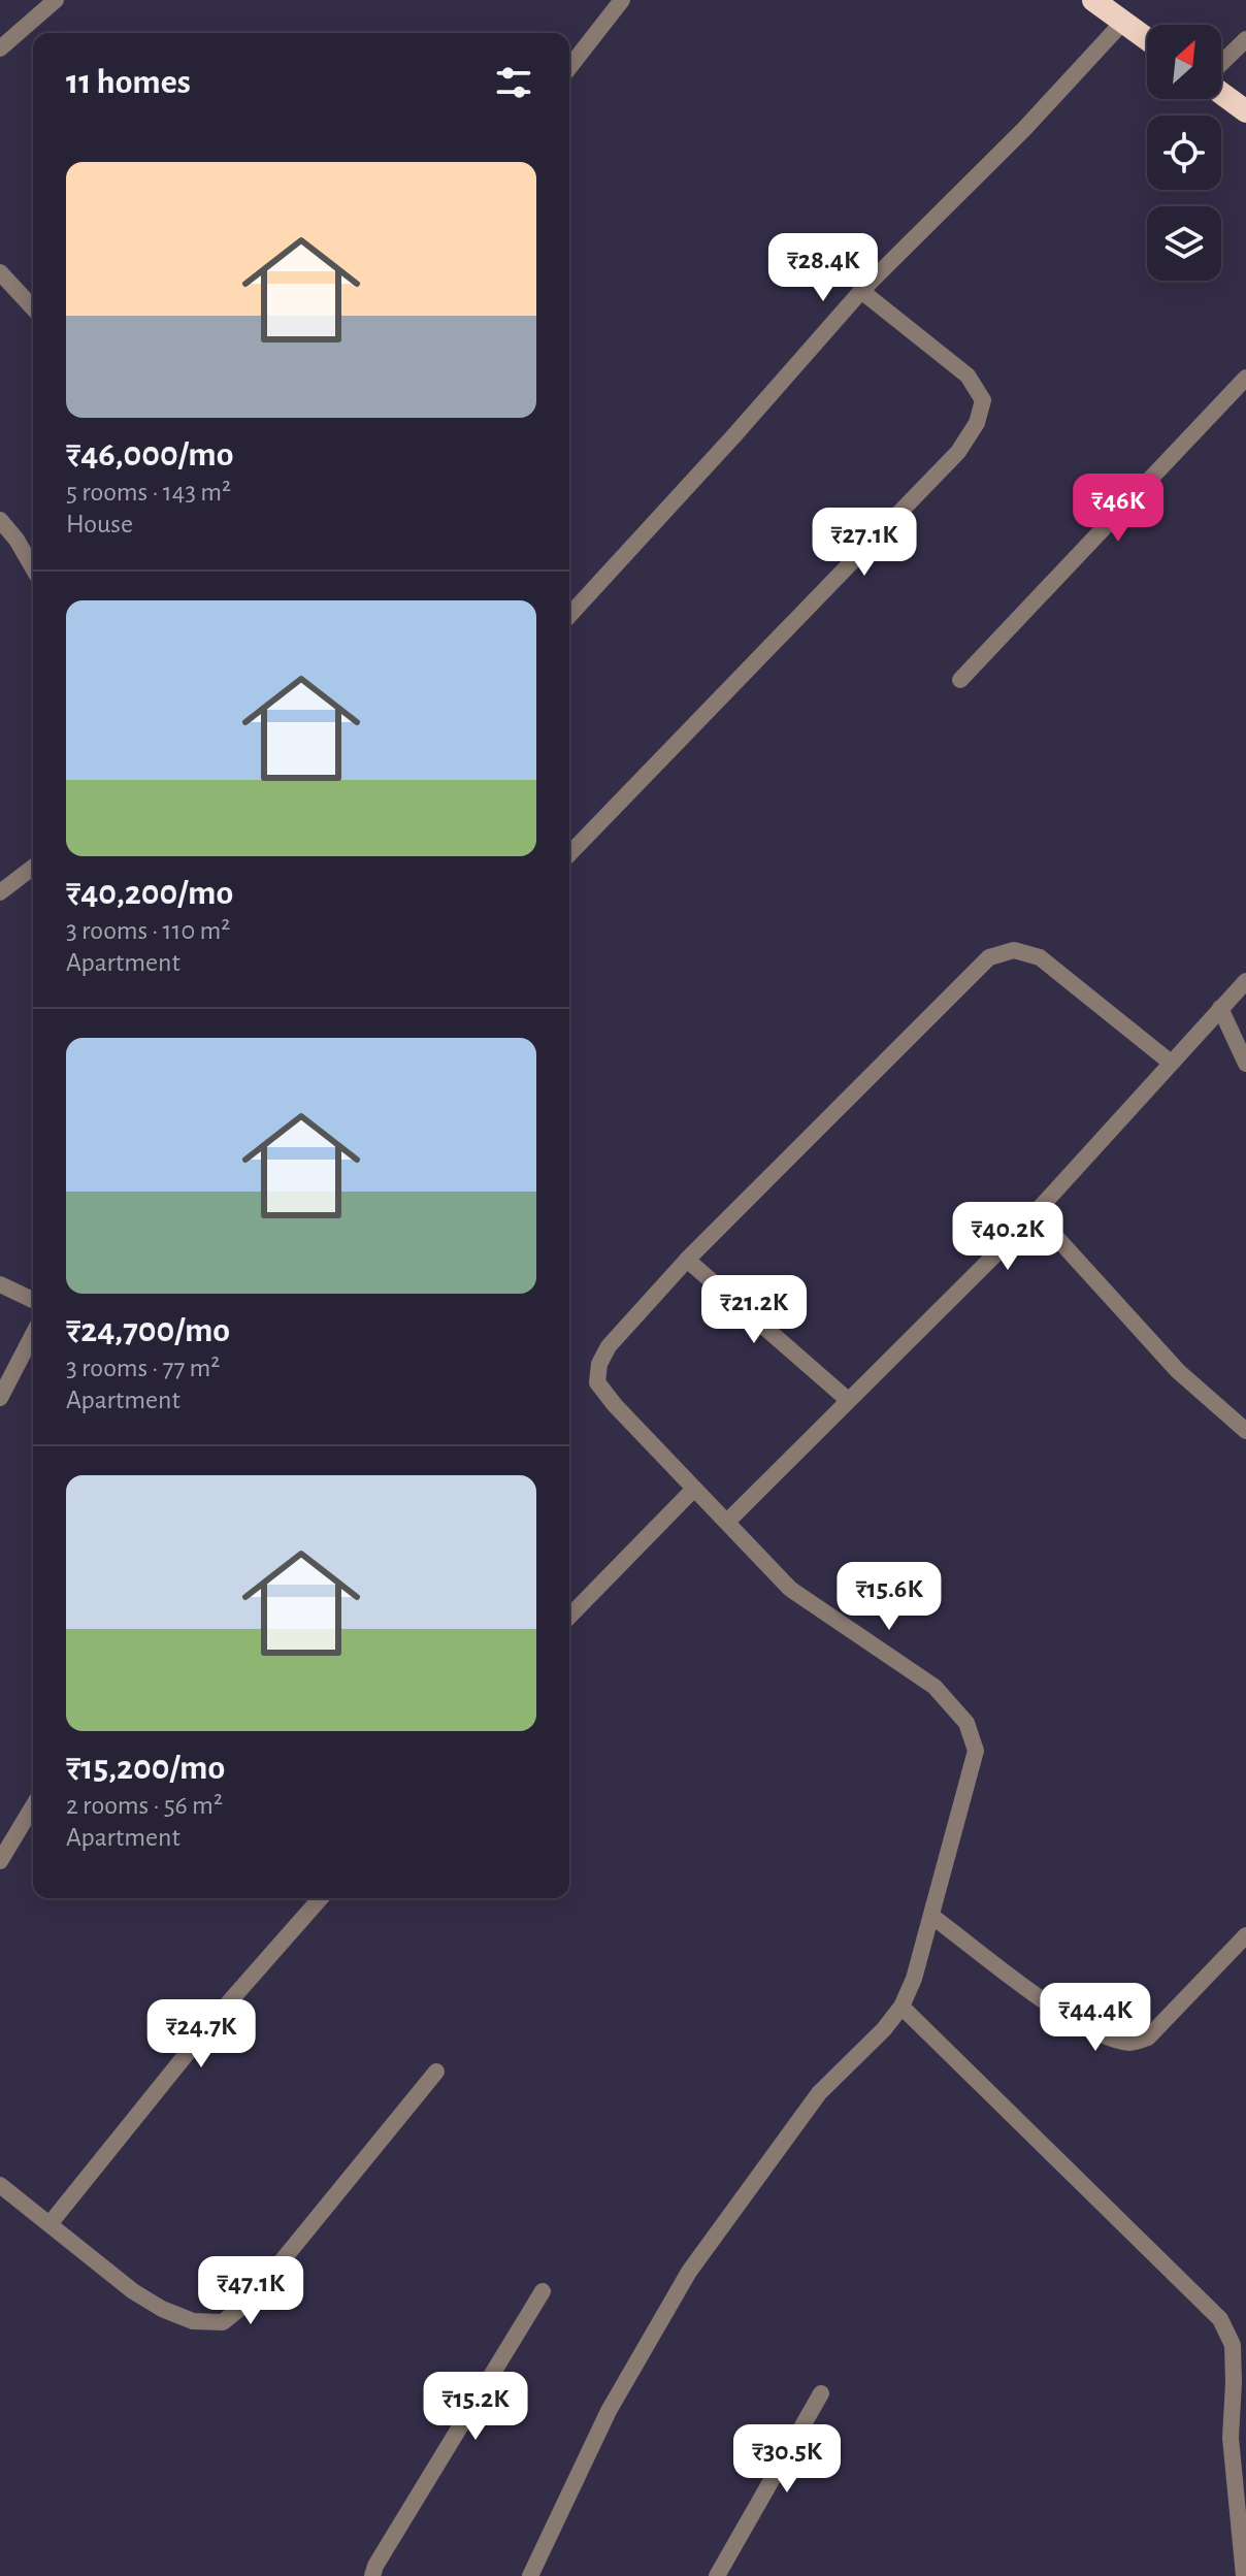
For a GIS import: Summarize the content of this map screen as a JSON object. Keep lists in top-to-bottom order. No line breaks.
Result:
{"north":"top right","page":{"heading":"11 homes","list":[{"name":"₹46,000/mo","note":"5 rooms · 143 m² · House"},{"name":"₹40,200/mo","note":"3 rooms · 110 m² · Apartment"},{"name":"₹24,700/mo","note":"3 rooms · 77 m² · Apartment"},{"name":"₹15,200/mo","note":"2 rooms · 56 m² · Apartment"}],"price":["₹28.4K","₹46K","₹27.1K","₹40.2K","₹21.2K","₹15.6K","₹44.4K","₹24.7K","₹47.1K","₹15.2K","₹30.5K"]}}
